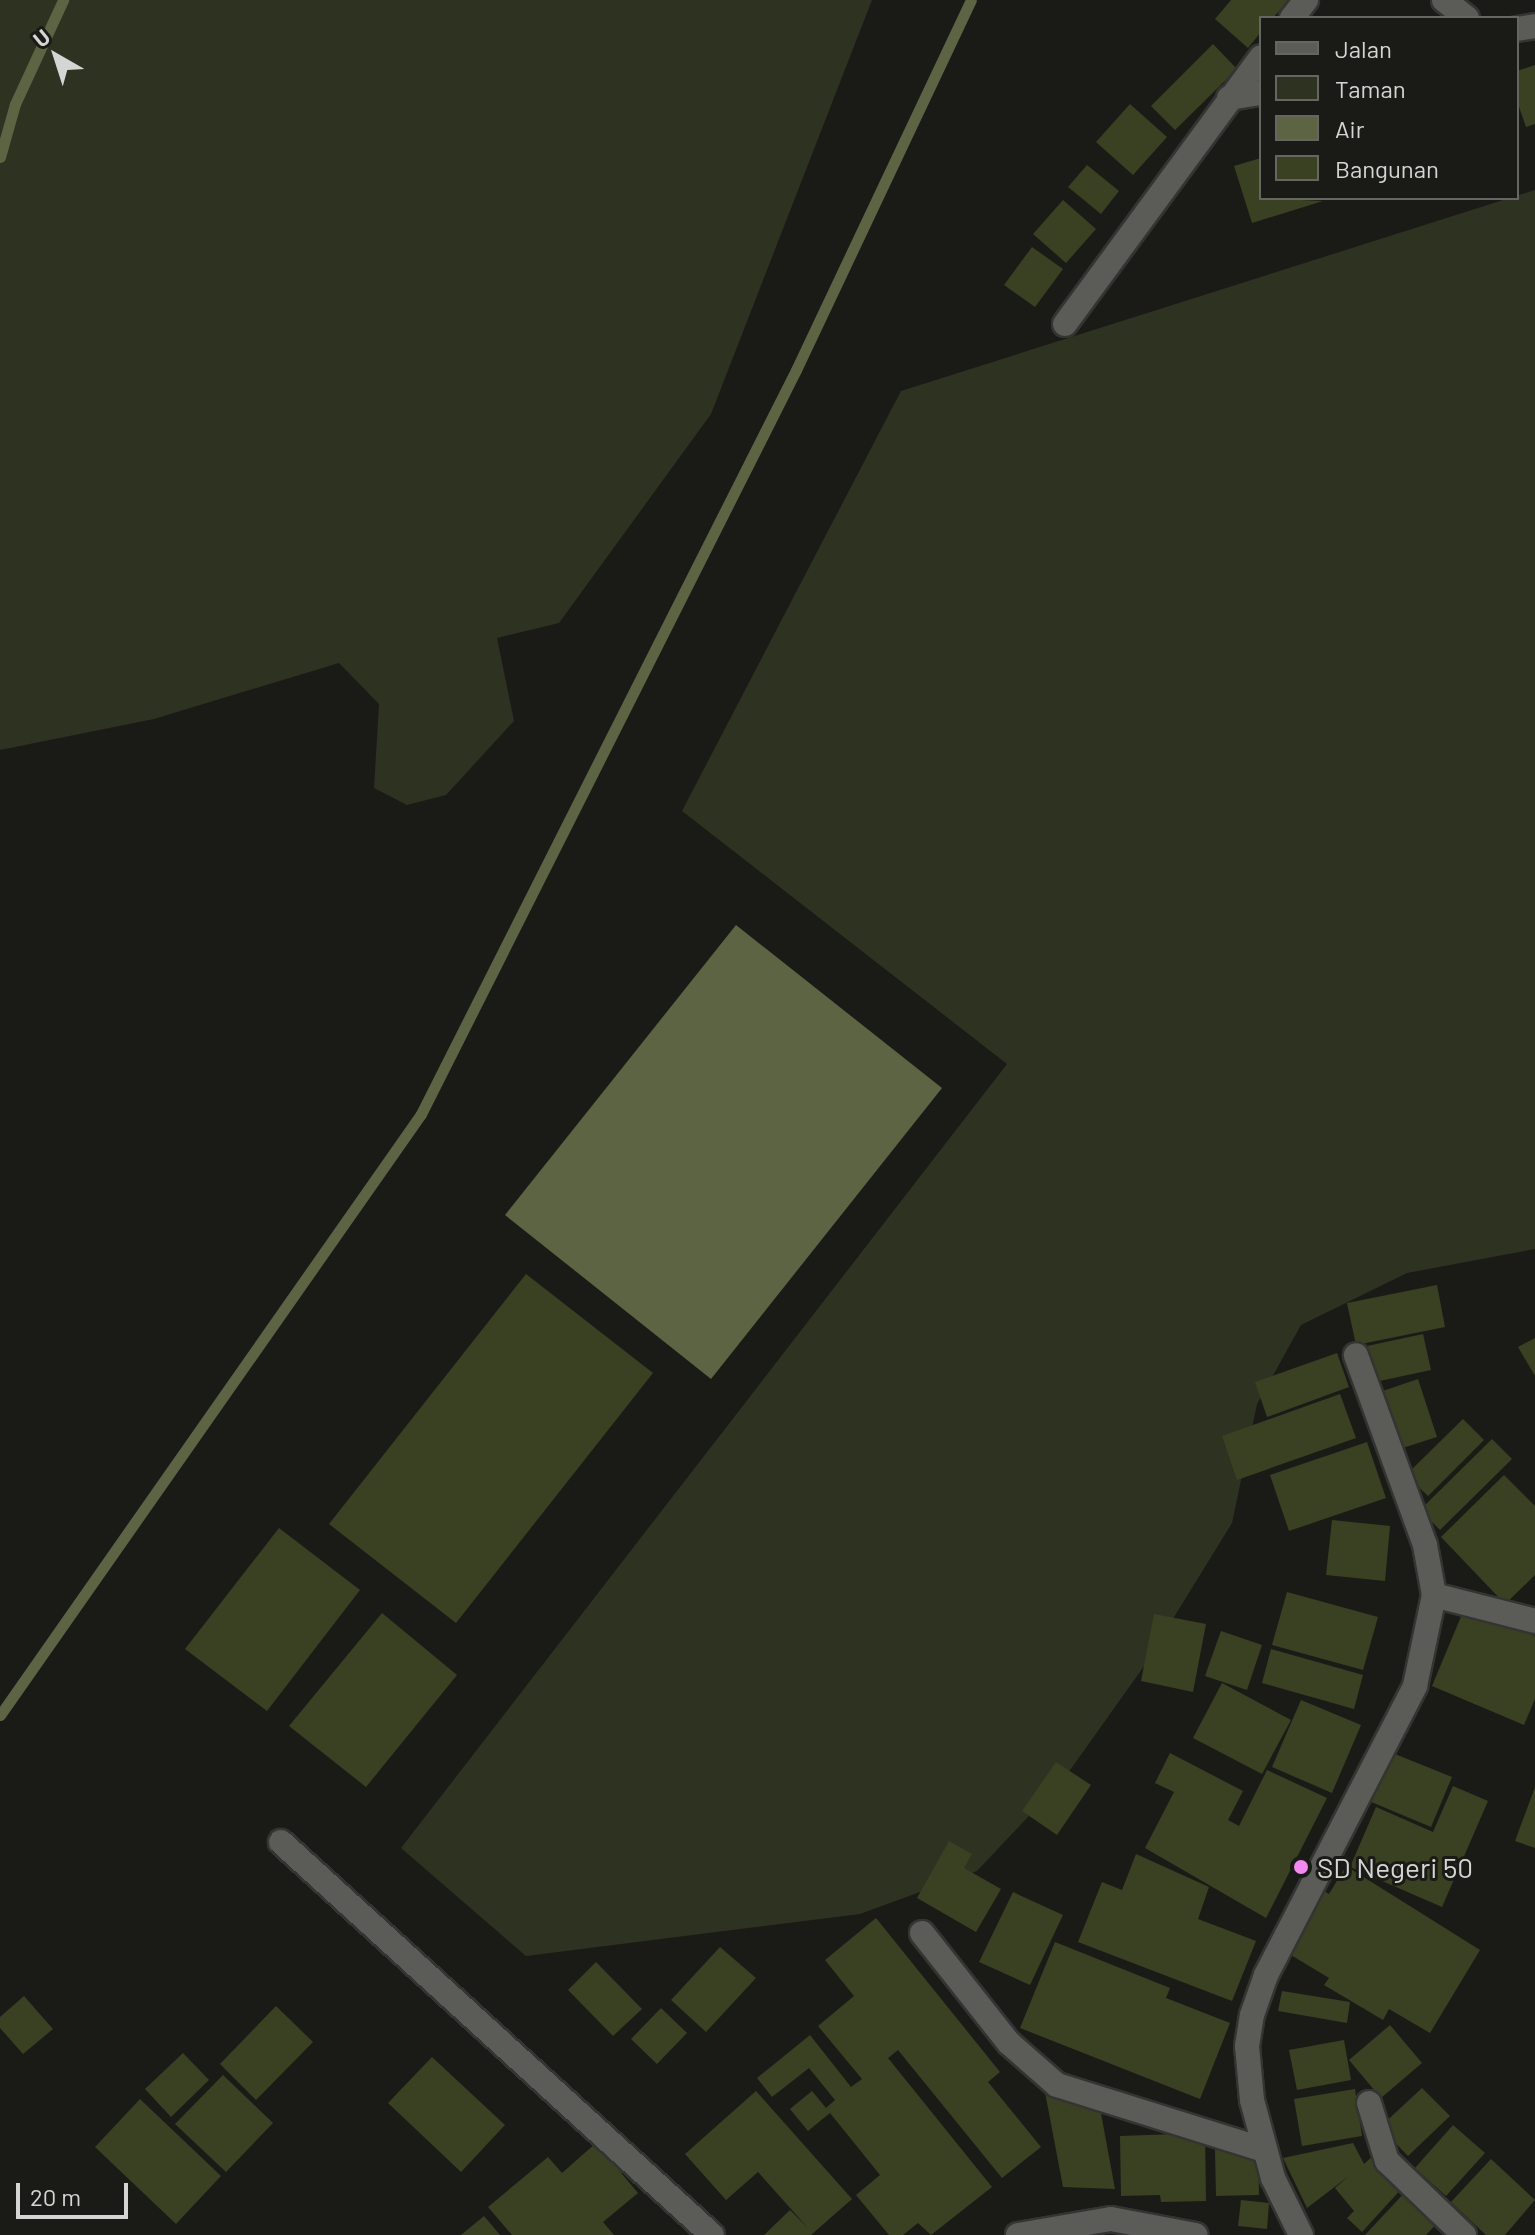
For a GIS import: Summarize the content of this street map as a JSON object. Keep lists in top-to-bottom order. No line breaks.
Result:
{"places":["SD Negeri 50"],"legend":["Jalan","Taman","Air","Bangunan"],"scale_bar":"20 m","north":"top left"}
